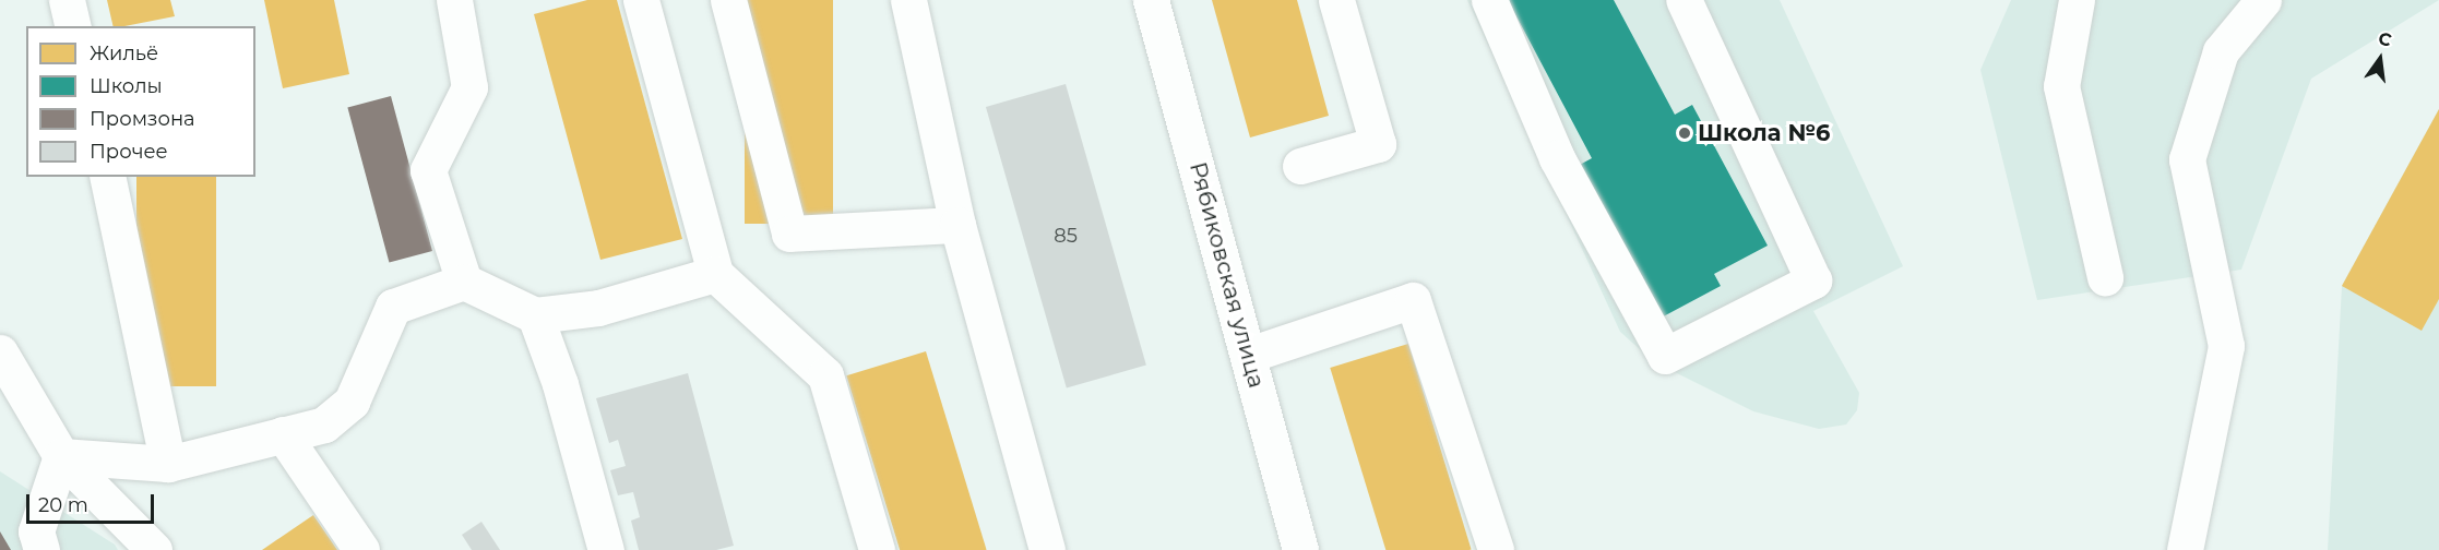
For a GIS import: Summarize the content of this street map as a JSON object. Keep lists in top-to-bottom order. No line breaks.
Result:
{"streets":{"street":["Рябиковская улица"]},"places":["Школа №6"],"house_numbers":["85"],"legend":["Жильё","Школы","Промзона","Прочее"],"scale_bar":"20 m","north":"top"}
